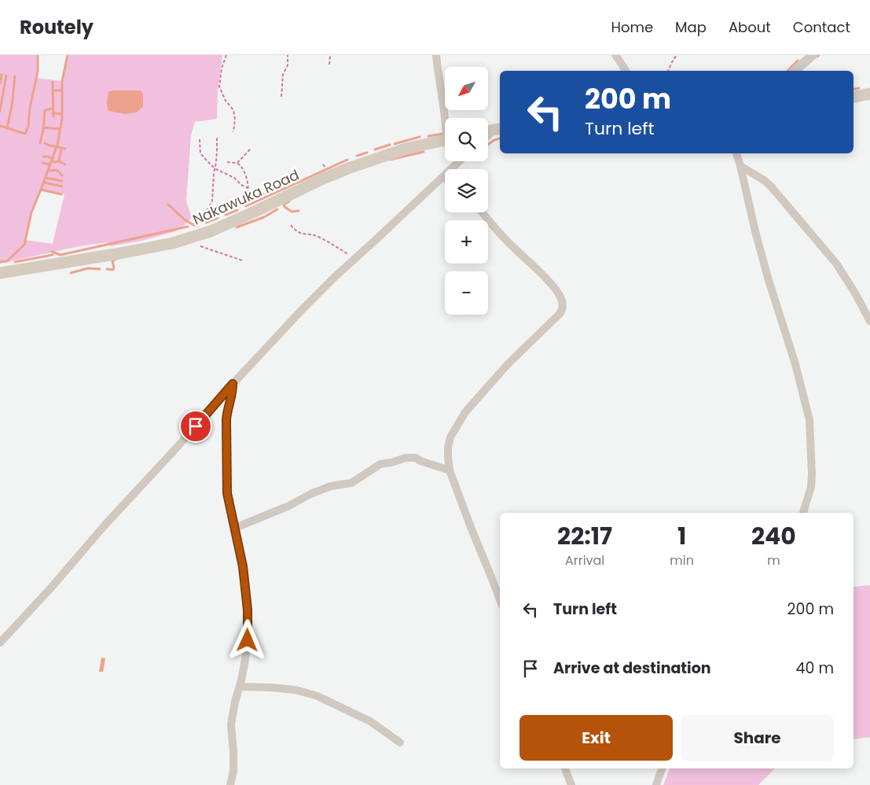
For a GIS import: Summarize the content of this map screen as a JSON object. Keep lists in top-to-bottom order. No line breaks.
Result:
{"streets":{"main road":["Nakawuka Road"]},"north":"bottom left","page":{"header":"Routely","nav":["Home","Map","About","Contact"],"map_buttons":["+","−"],"turn":["200 m","Turn left"],"eta":["22:17","Arrival","1","min","240","m"],"list":[{"name":"Turn left","value":"200 m"},{"name":"Arrive at destination","value":"40 m"}],"buttons":["Exit","Share"]}}
